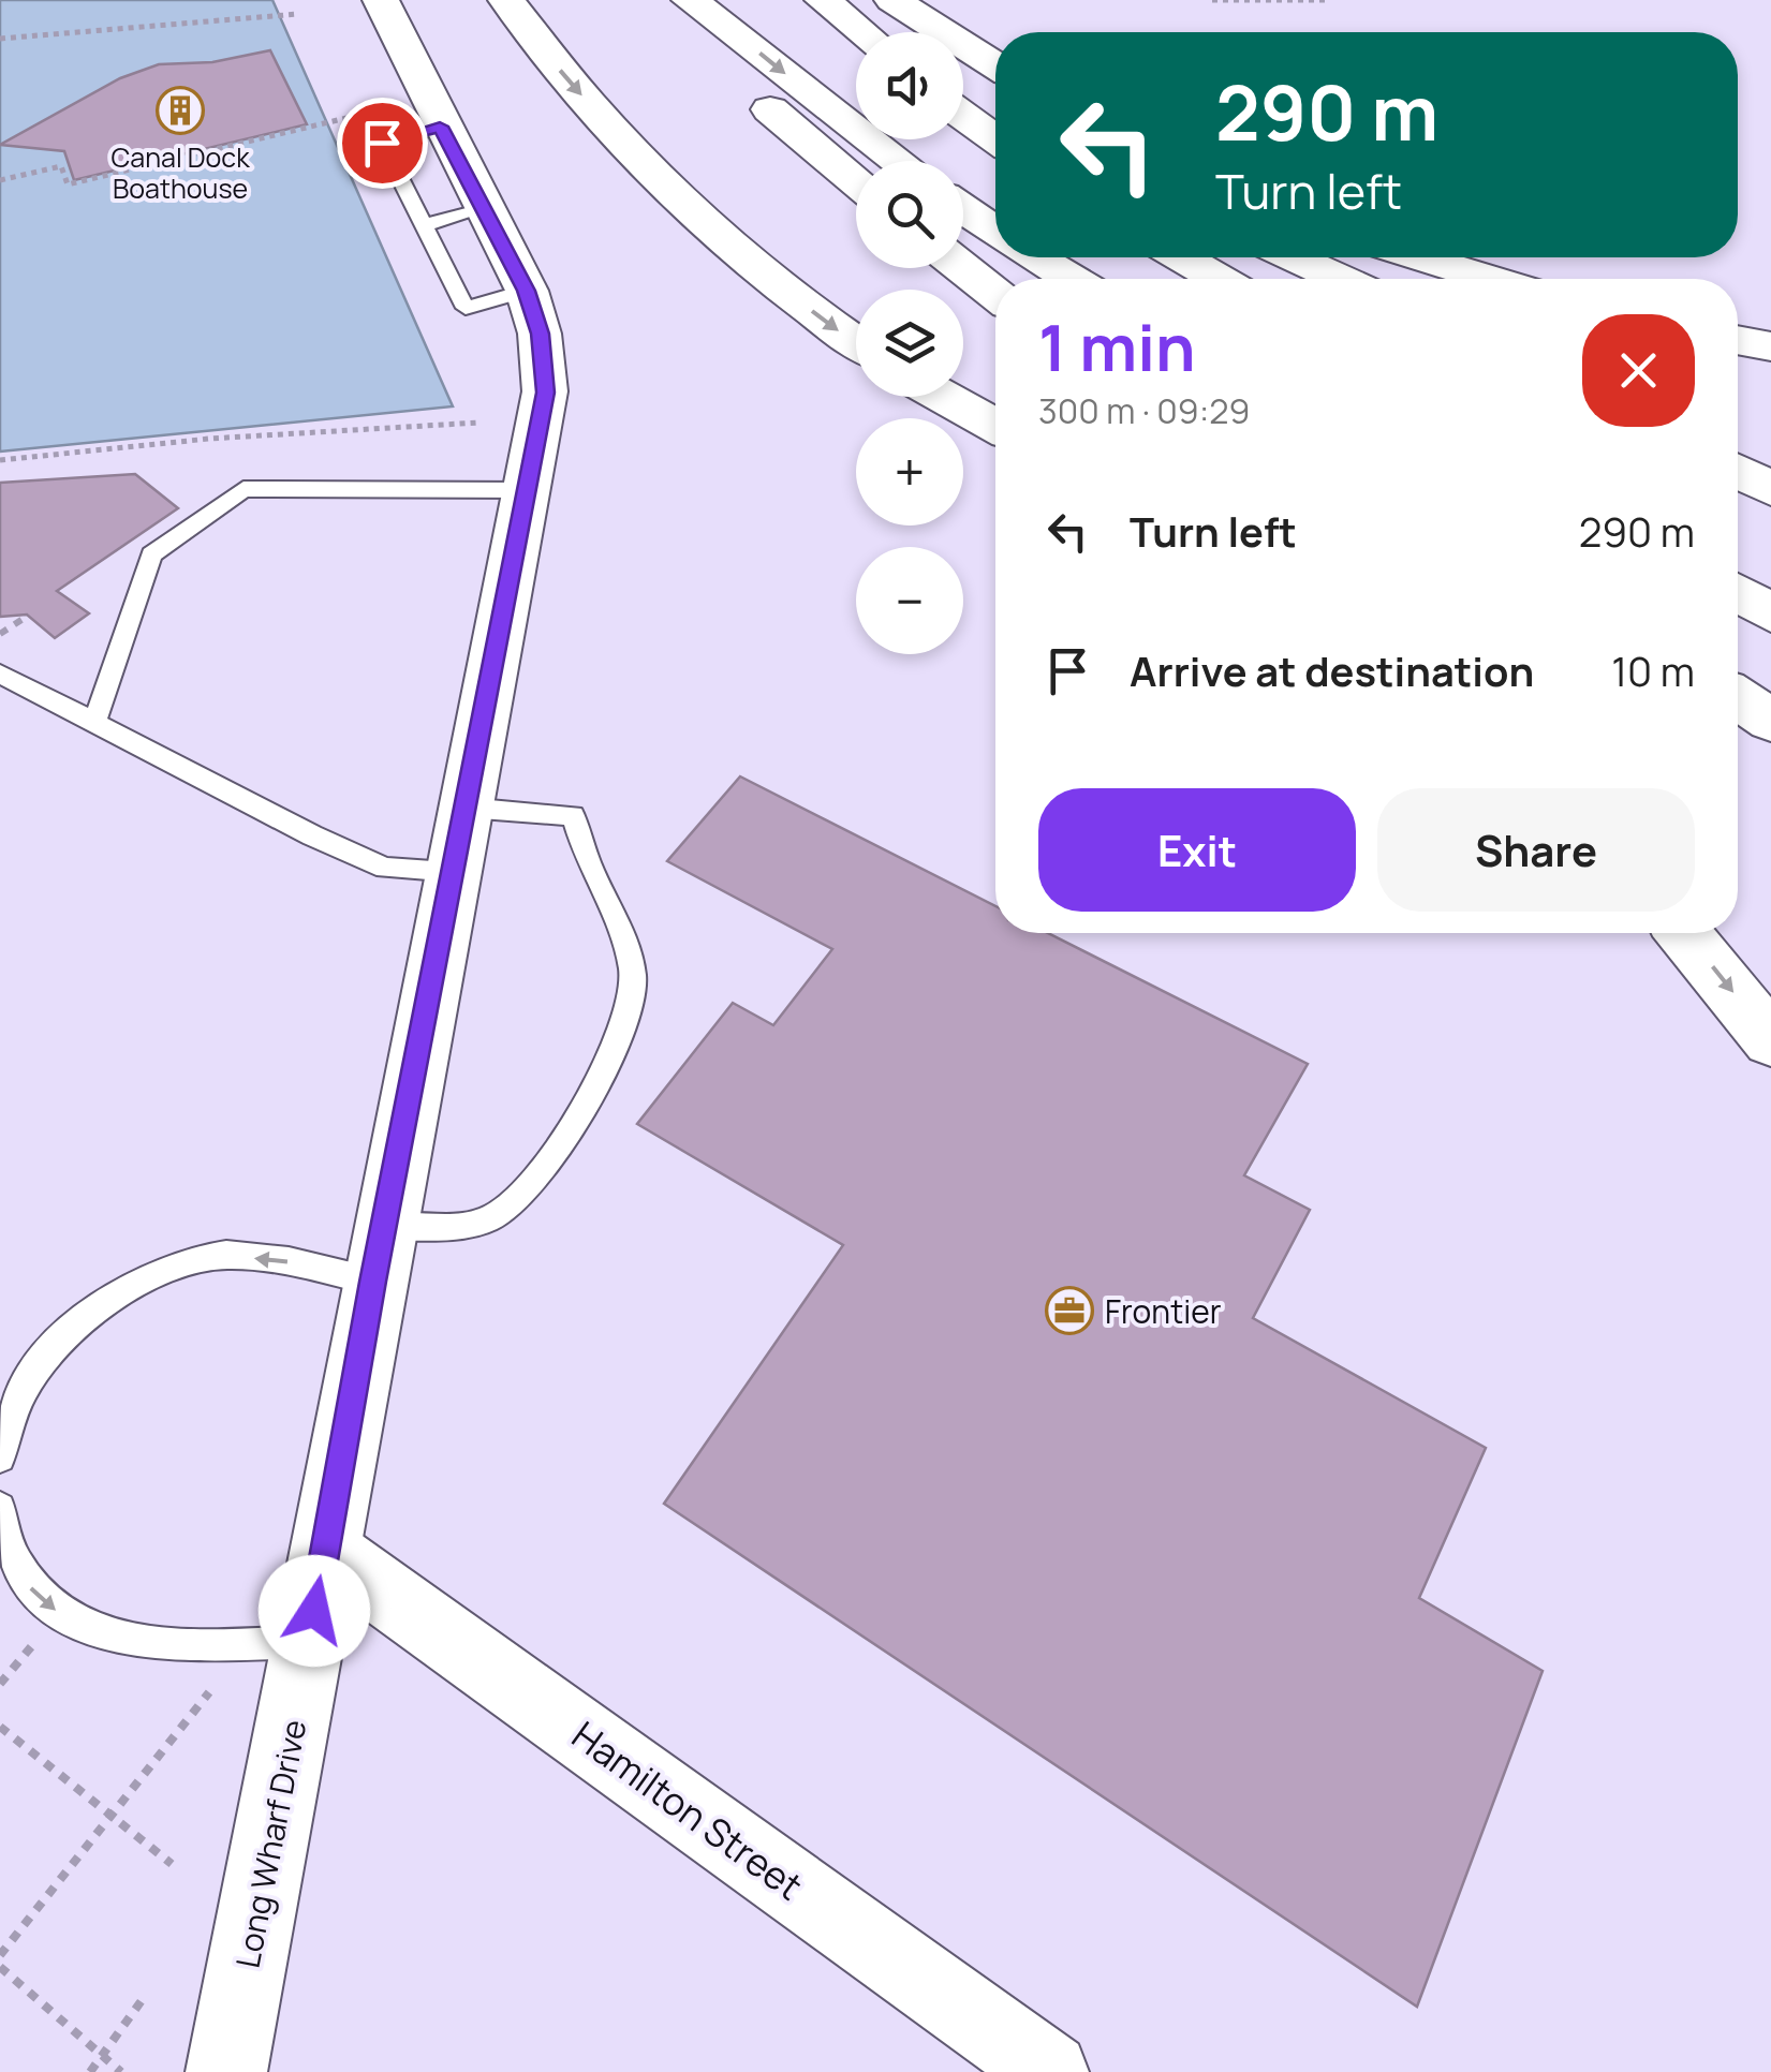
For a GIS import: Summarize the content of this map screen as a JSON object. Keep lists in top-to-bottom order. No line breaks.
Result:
{"streets":{"main road":["Long Wharf Drive"],"street":["Hamilton Street"]},"crossings":[["Hamilton Street","Long Wharf Drive"]],"places":{"building":["Canal Dock Boathouse"],"office":["Frontier"]},"page":{"map_buttons":["+","−"],"turn":["290 m","Turn left"],"heading":["1 min","300 m · 09:29"],"list":[{"name":"Turn left","value":"290 m"},{"name":"Arrive at destination","value":"10 m"}],"buttons":["Exit","Share"]}}
